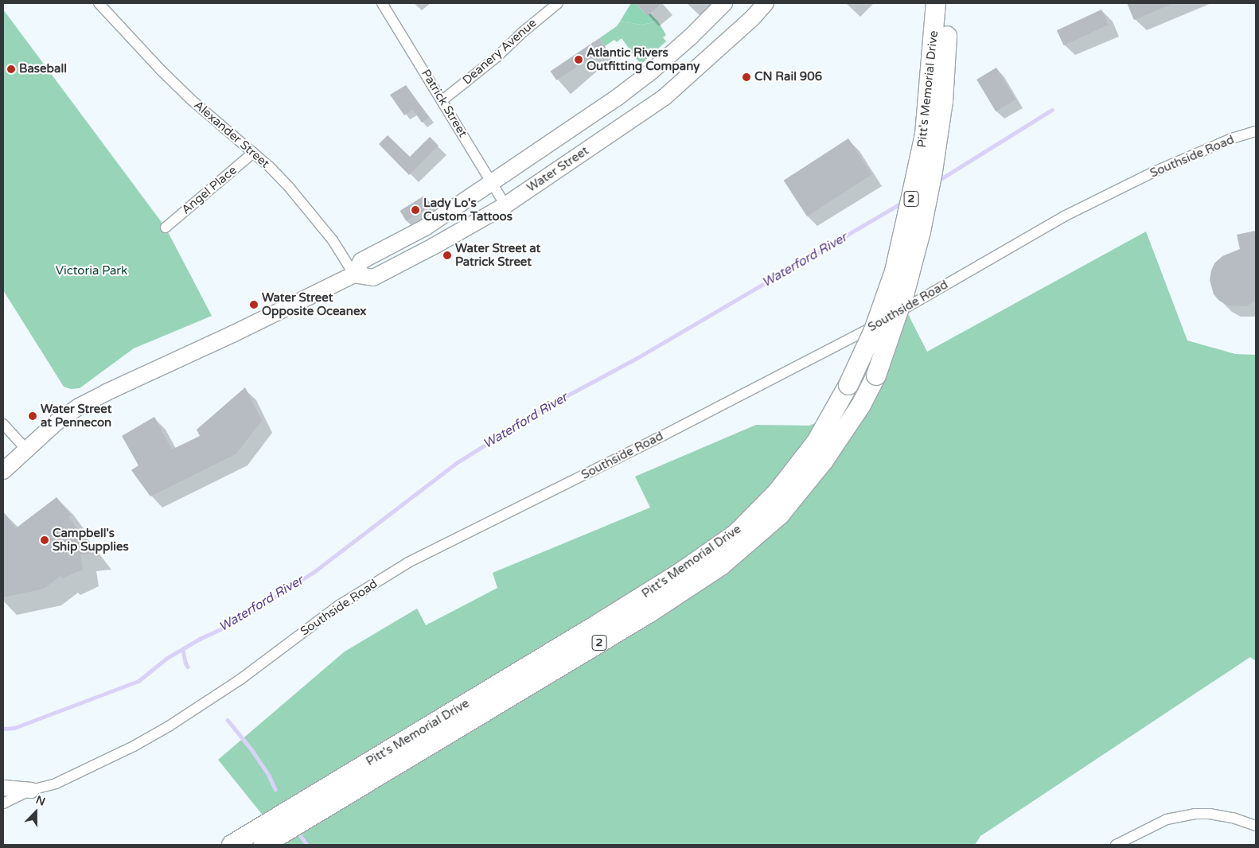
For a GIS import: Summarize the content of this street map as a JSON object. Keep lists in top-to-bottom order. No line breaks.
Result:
{"streets":{"highway":["Pitt's Memorial Drive","2"],"main road":["Water Street"],"street":["Deanery Avenue","Patrick Street","Alexander Street","Southside Road","Angel Place"]},"crossings":[["Deanery Avenue","Patrick Street"],["Patrick Street","Water Street"],["Alexander Street","Water Street"],["Alexander Street","Angel Place"]],"water":["Waterford River"],"parks":["Victoria Park"],"places":["Atlantic Rivers Outfitting Company","Baseball","CN Rail 906","Lady Lo's Custom Tattoos","Water Street at Patrick Street","Water Street Opposite Oceanex","Water Street at Pennecon","Campbell's Ship Supplies"],"north":"top"}
